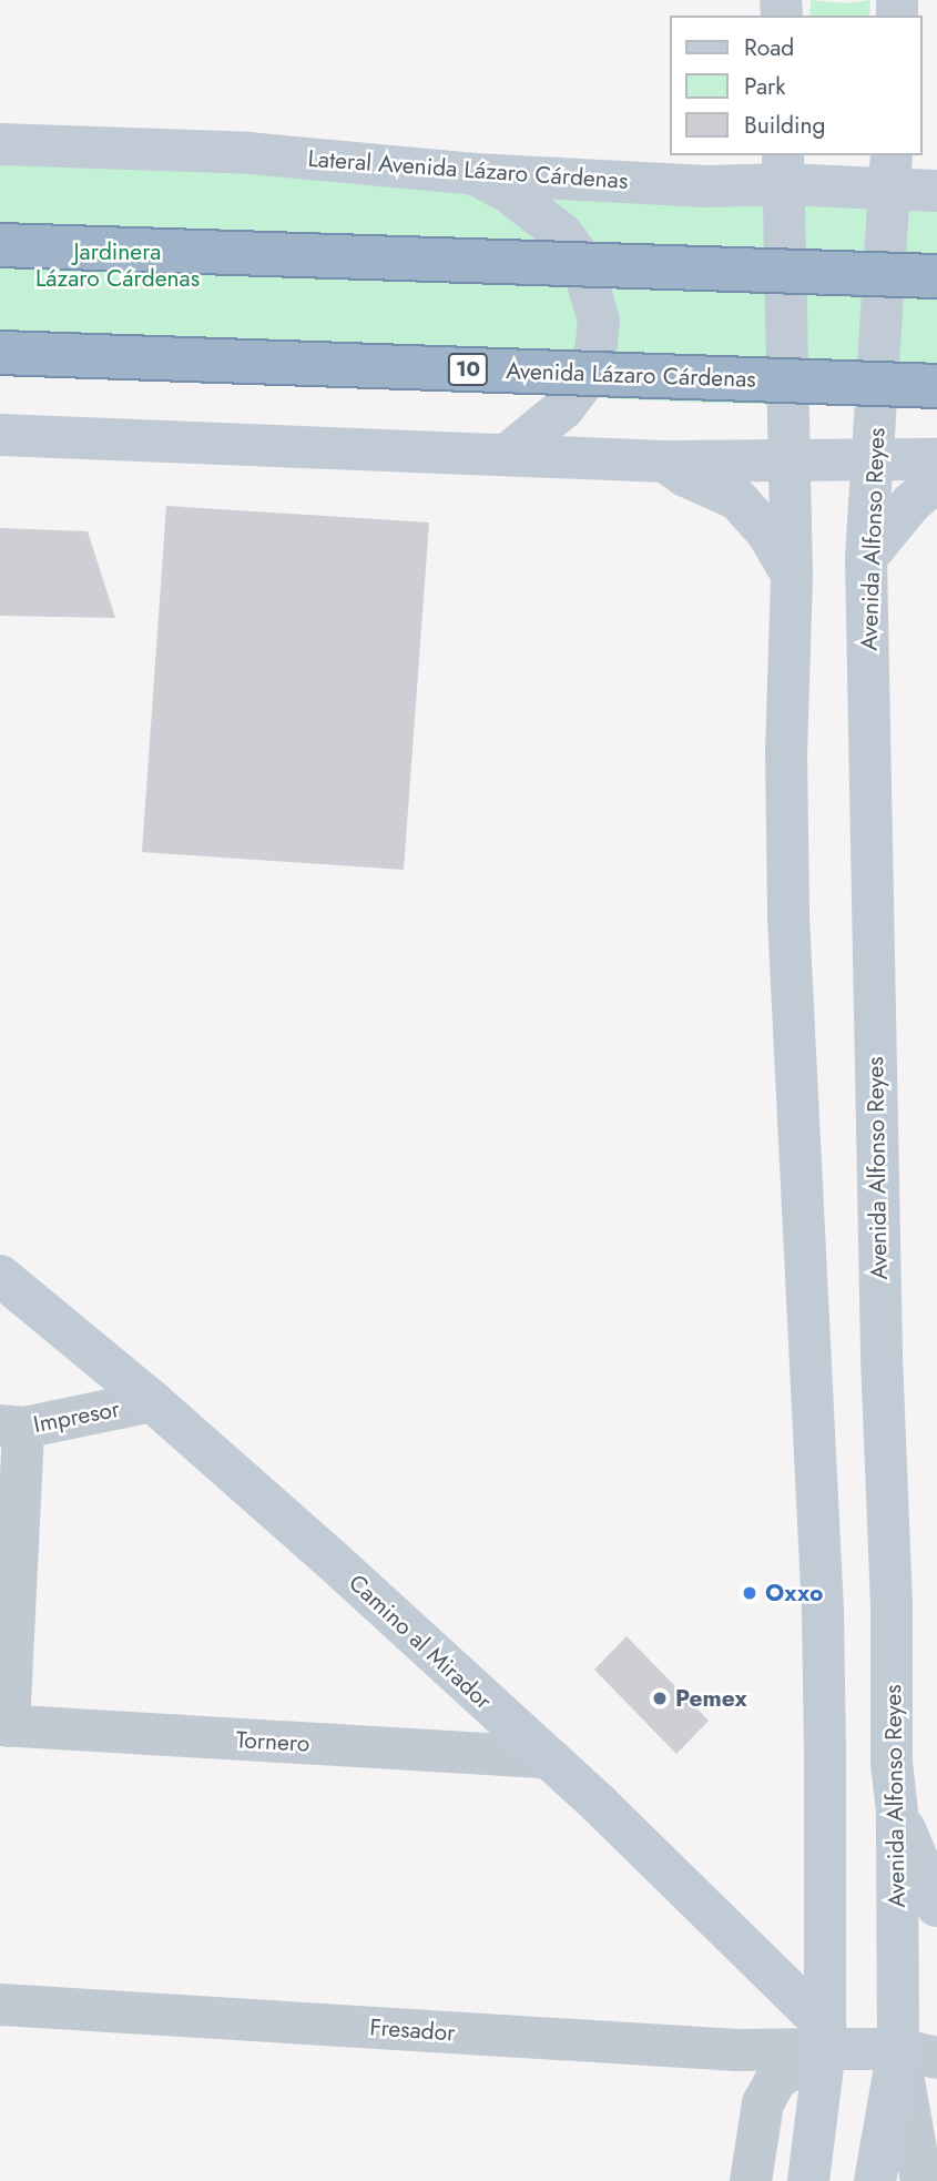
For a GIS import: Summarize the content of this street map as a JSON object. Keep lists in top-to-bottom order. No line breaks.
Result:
{"streets":{"highway":["10","Avenida Lázaro Cárdenas"],"main road":["Lateral Avenida Lázaro Cárdenas","Avenida Alfonso Reyes","Camino al Mirador"],"street":["Impresor","Tornero","Fresador"]},"crossings":[["Lateral Avenida Lázaro Cárdenas","Avenida Alfonso Reyes"],["Impresor","Camino al Mirador"],["Camino al Mirador","Tornero"],["Camino al Mirador","Fresador"]],"parks":["Jardinera Lázaro Cárdenas"],"places":["Oxxo","Pemex"],"legend":["Road","Park","Building"]}
